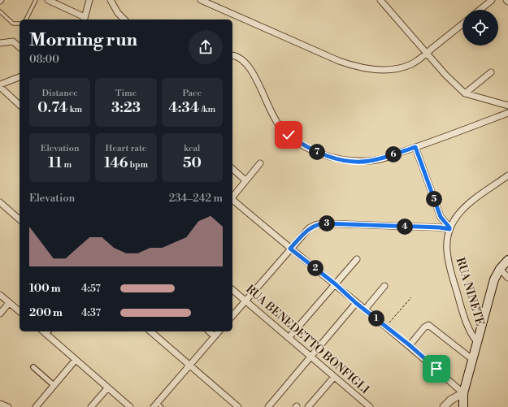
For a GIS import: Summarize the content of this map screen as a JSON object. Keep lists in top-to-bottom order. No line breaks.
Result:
{"streets":{"street":["RUA NINETE","RUA BENEDETTO BONFIGLI"]},"page":{"heading":["Morning run","08:00"],"stats":[["Distance","0.74 km"],["Time","3:23"],["Pace","4:34 /km"],["Elevation","11 m"],["Heart rate","146 bpm"],["kcal","50"]],"pins":["7","6","5","3","4","2","1"],"chart":["Elevation","234–242 m"],"list":[{"name":"100 m","note":"4:57"},{"name":"200 m","note":"4:37"}]}}
